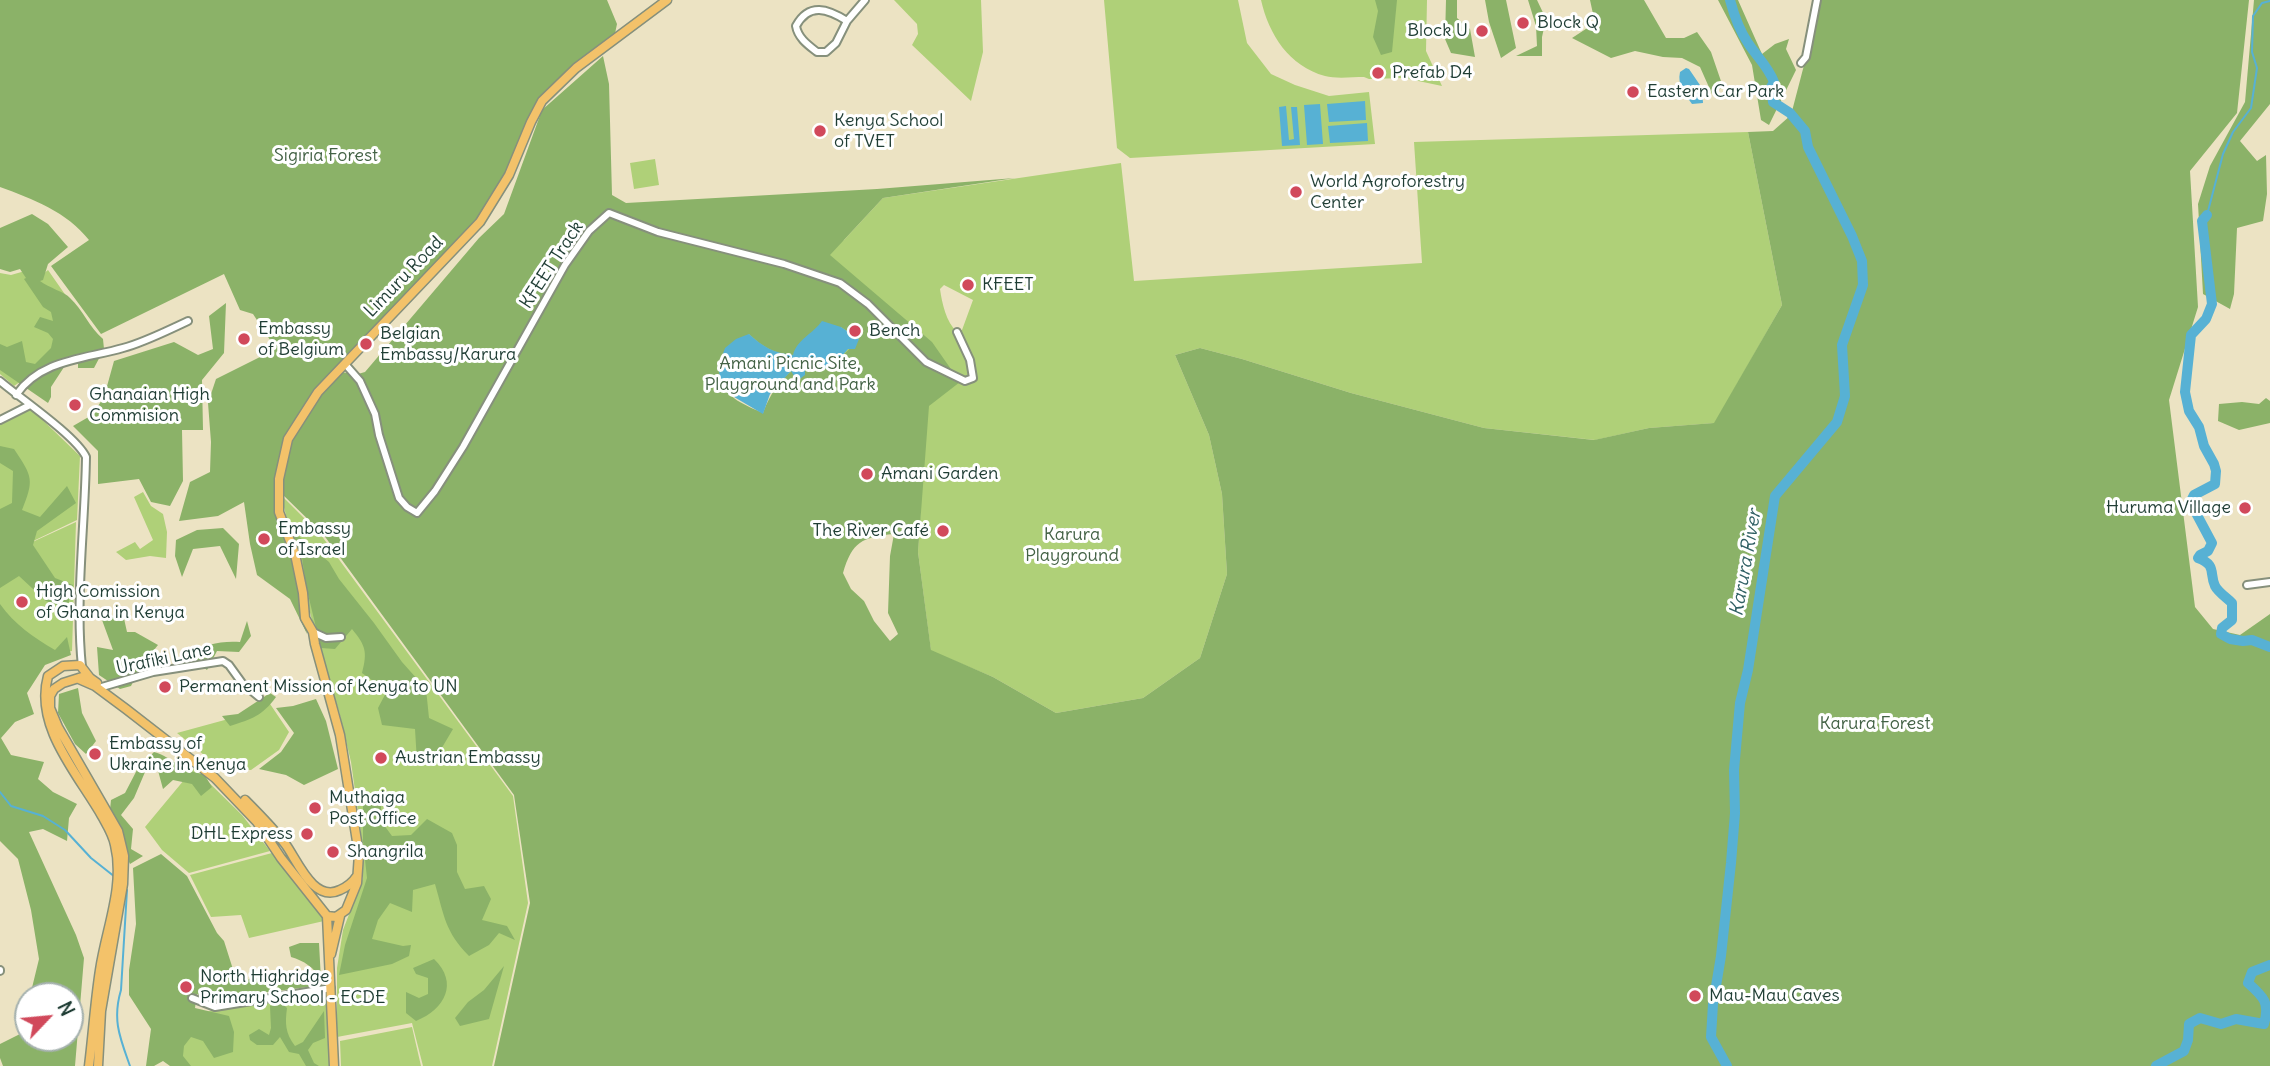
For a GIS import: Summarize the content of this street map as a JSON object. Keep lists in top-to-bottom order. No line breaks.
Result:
{"streets":{"main road":["Limuru Road"],"street":["KFEET Track","Urafiki Lane"]},"crossings":[["KFEET Track","Limuru Road"]],"water":["Karura River"],"parks":["Sigiria Forest","Amani Picnic Site, Playground and Park","Karura Playground","Karura Forest"],"places":["Block Q","Block U","Prefab D4","Eastern Car Park","Kenya School of TVET","World Agroforestry Center","KFEET","Bench","Embassy of Belgium","Belgian Embassy/Karura","Ghanaian High Commision","Amani Garden","Huruma Village","The River Café","Embassy of Israel","High Comission of Ghana in Kenya","Permanent Mission of Kenya to UN","Embassy of Ukraine in Kenya","Austrian Embassy","Muthaiga Post Office","DHL Express","Shangrila","North Highridge Primary School - ECDE","Mau-Mau Caves"],"north":"top right"}
